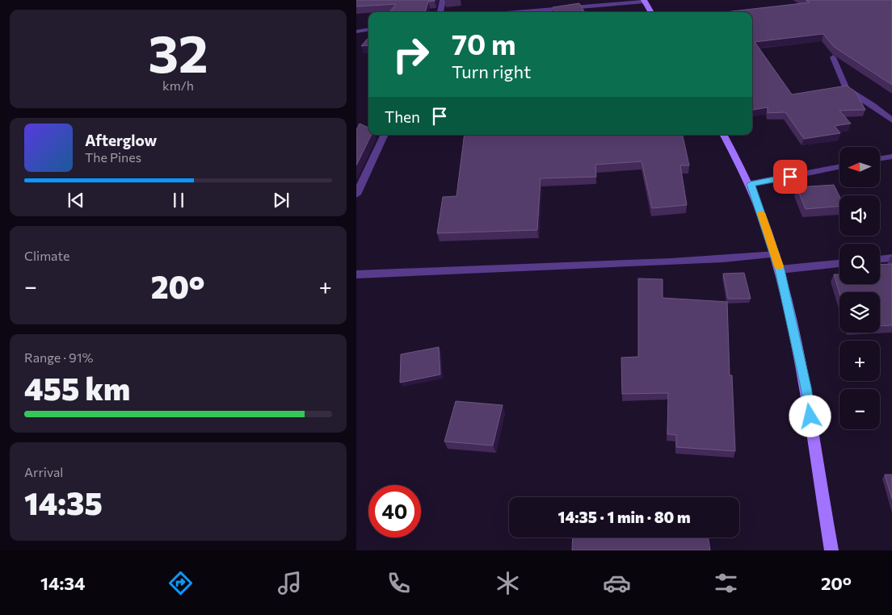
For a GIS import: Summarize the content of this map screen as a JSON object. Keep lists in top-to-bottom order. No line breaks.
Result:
{"north":"left","page":{"tile":[["32","km/h"],"Climate",["Range · 91%","455 km"],["Arrival","14:35"]],"turn":["70 m","Turn right"],"then":"Then","song":["Afterglow","The Pines"],"map_buttons":["+","−"],"heat":["−","20°","+"],"limit":"40","trip":"14:35 · 1 min · 80 m","tabs":["14:34","20°"]}}
